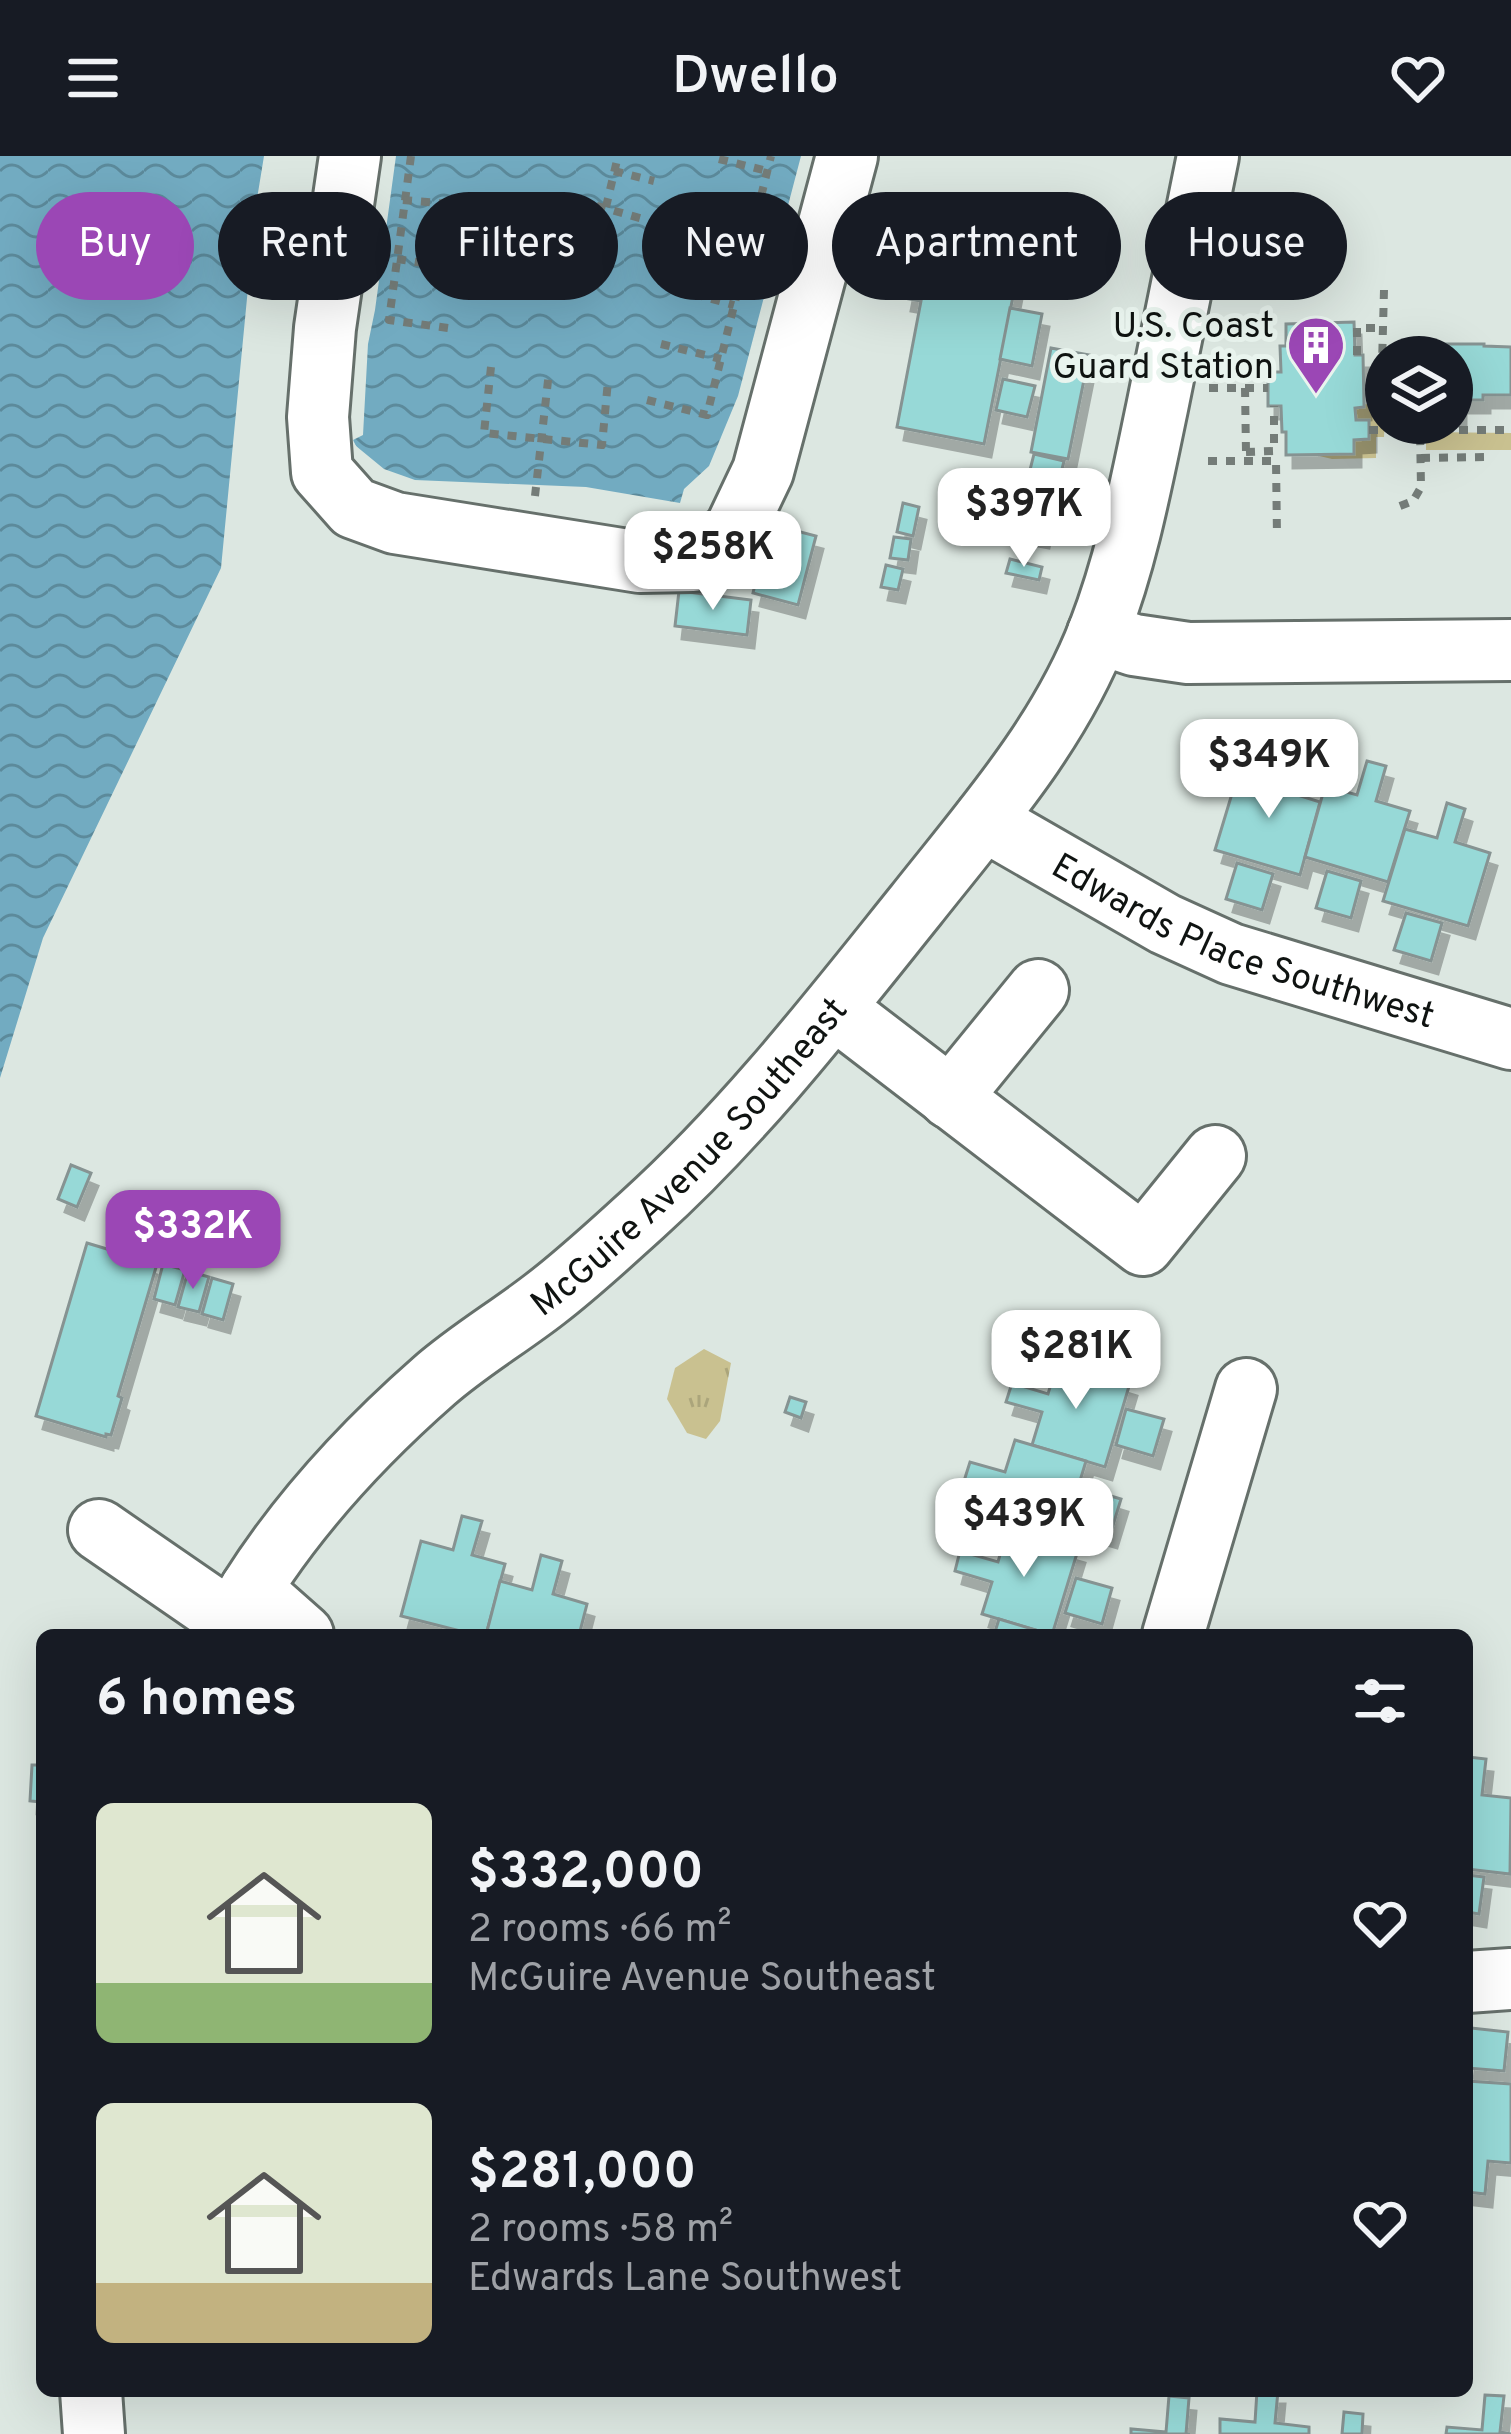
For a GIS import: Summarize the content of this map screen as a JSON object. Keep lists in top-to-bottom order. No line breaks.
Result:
{"streets":{"street":["Edwards Place Southwest","McGuire Avenue Southeast"]},"crossings":[["Edwards Place Southwest","McGuire Avenue Southeast"]],"places":{"building":["U.S. Coast Guard Station"]},"page":{"header":"Dwello","chip":["Buy","Rent","Filters","New","Apartment","House"],"price":["$397K","$258K","$349K","$332K","$281K","$439K"],"heading":"6 homes","list":[{"name":"$332,000","note":"2 rooms · 66 m² · McGuire Avenue Southeast"},{"name":"$281,000","note":"2 rooms · 58 m² · Edwards Lane Southwest"}]}}
